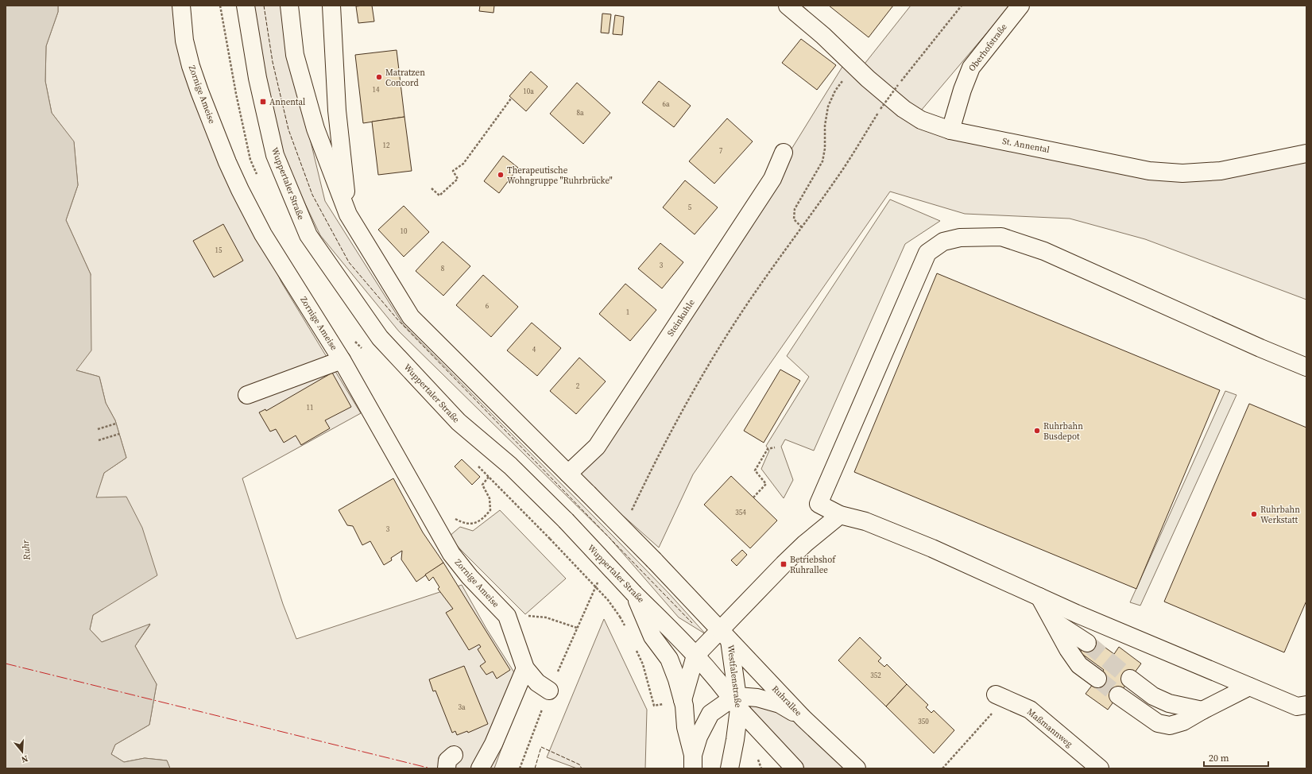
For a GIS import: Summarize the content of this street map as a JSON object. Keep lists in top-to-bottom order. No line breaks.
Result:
{"streets":{"main road":["Oberhofstraße","Zornige Ameise","St. Annental","Wuppertaler Straße","Steinkuhle","Westfalenstraße","Ruhrallee","Maßmannweg"]},"crossings":[["Oberhofstraße","St. Annental"],["Wuppertaler Straße","Westfalenstraße"],["Westfalenstraße","Ruhrallee"]],"water":["Ruhr"],"places":{"other":["Matratzen Concord","Therapeutische Wohngruppe \"Ruhrbrücke\"","Ruhrbahn Busdepot","Ruhrbahn Werkstatt"],"transit":["Annental","Betriebshof Ruhrallee"]},"house_numbers":["14","10a","6a","8a","12","7","5","10","15","3","8","6","1","4","2","11","354","3","352","3a","350"],"scale_bar":"20 m","north":"bottom"}
